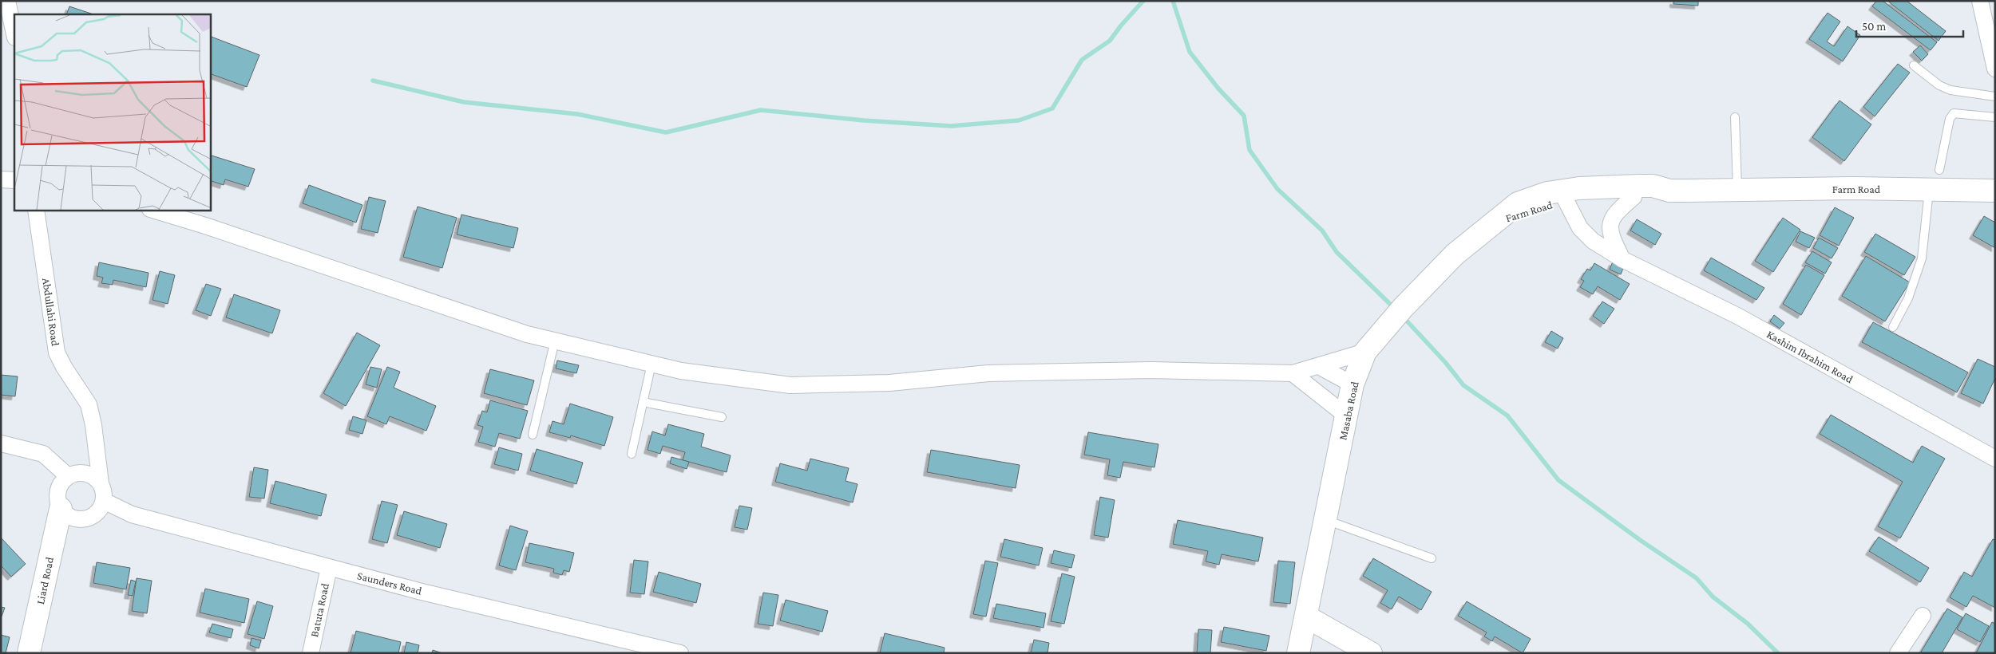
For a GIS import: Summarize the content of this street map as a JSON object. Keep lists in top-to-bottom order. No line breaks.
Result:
{"streets":{"street":["Farm Road","Abdullahi Road","Kashim Ibrahim Road","Masaba Road","Liard Road","Saunders Road","Batuta Road"]},"crossings":[["Farm Road","Kashim Ibrahim Road"],["Farm Road","Masaba Road"],["Abdullahi Road","Liard Road"],["Abdullahi Road","Saunders Road"],["Liard Road","Saunders Road"],["Saunders Road","Batuta Road"]],"scale_bar":"50 m"}
